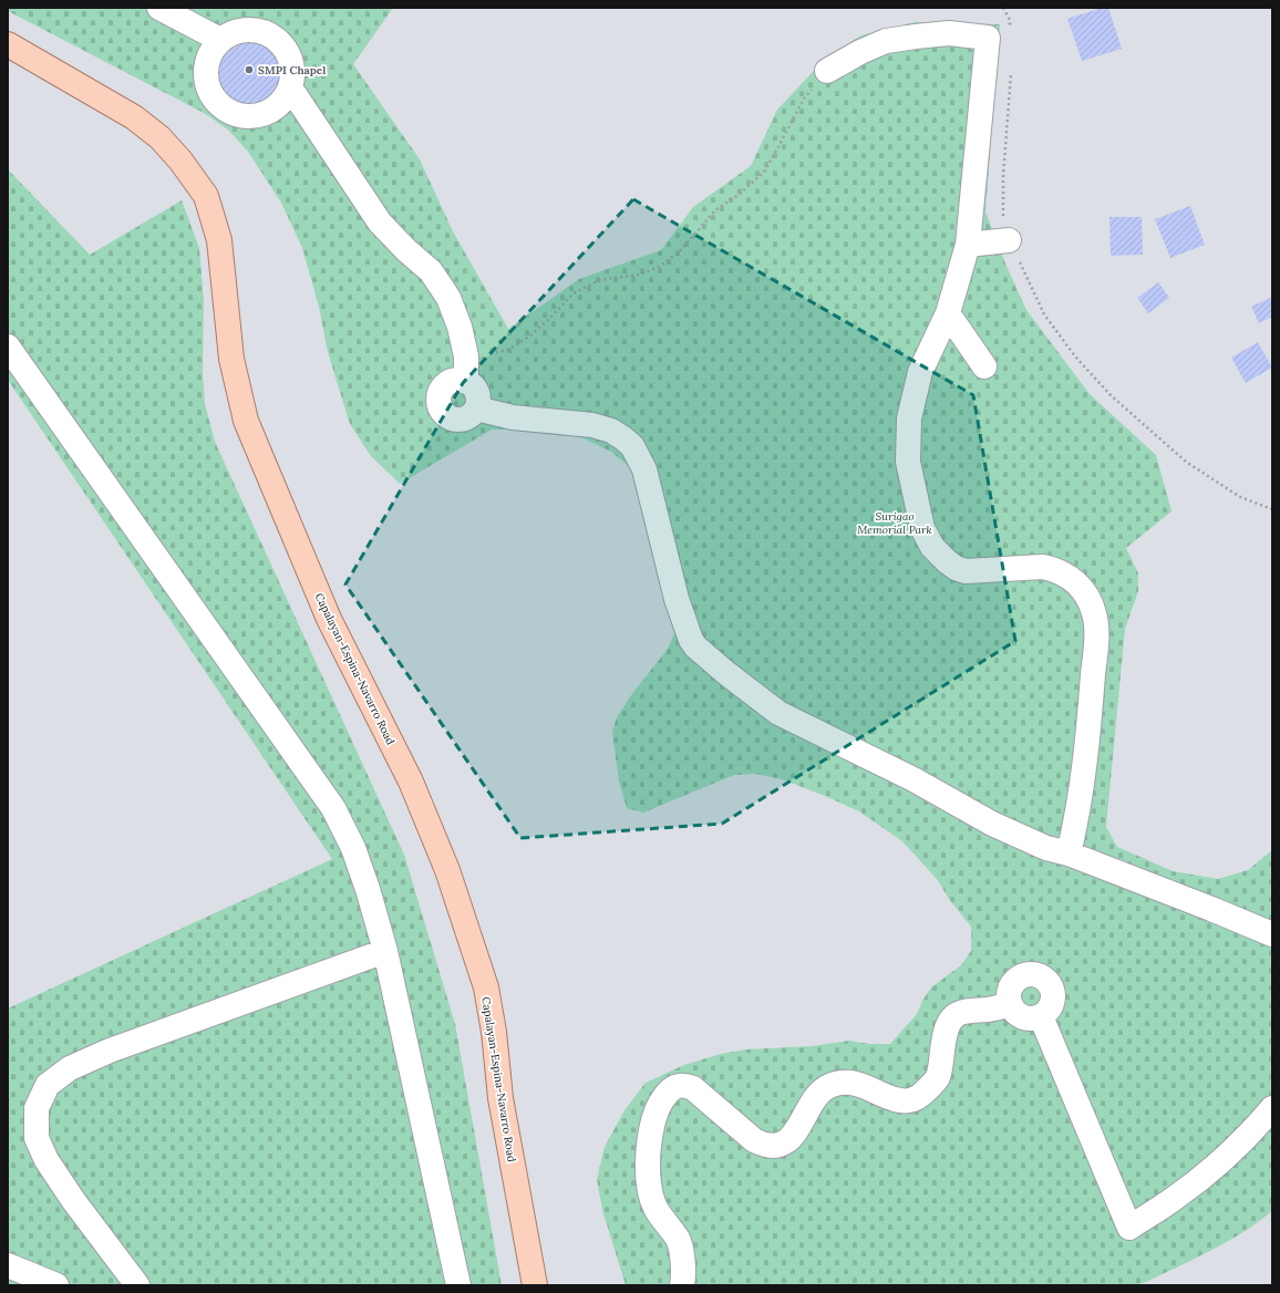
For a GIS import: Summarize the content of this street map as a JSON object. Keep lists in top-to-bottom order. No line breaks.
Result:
{"streets":{"main road":["Capalayan-Espina-Navarro Road"]},"parks":["Surigao Memorial Park"],"places":["SMPI Chapel"]}
